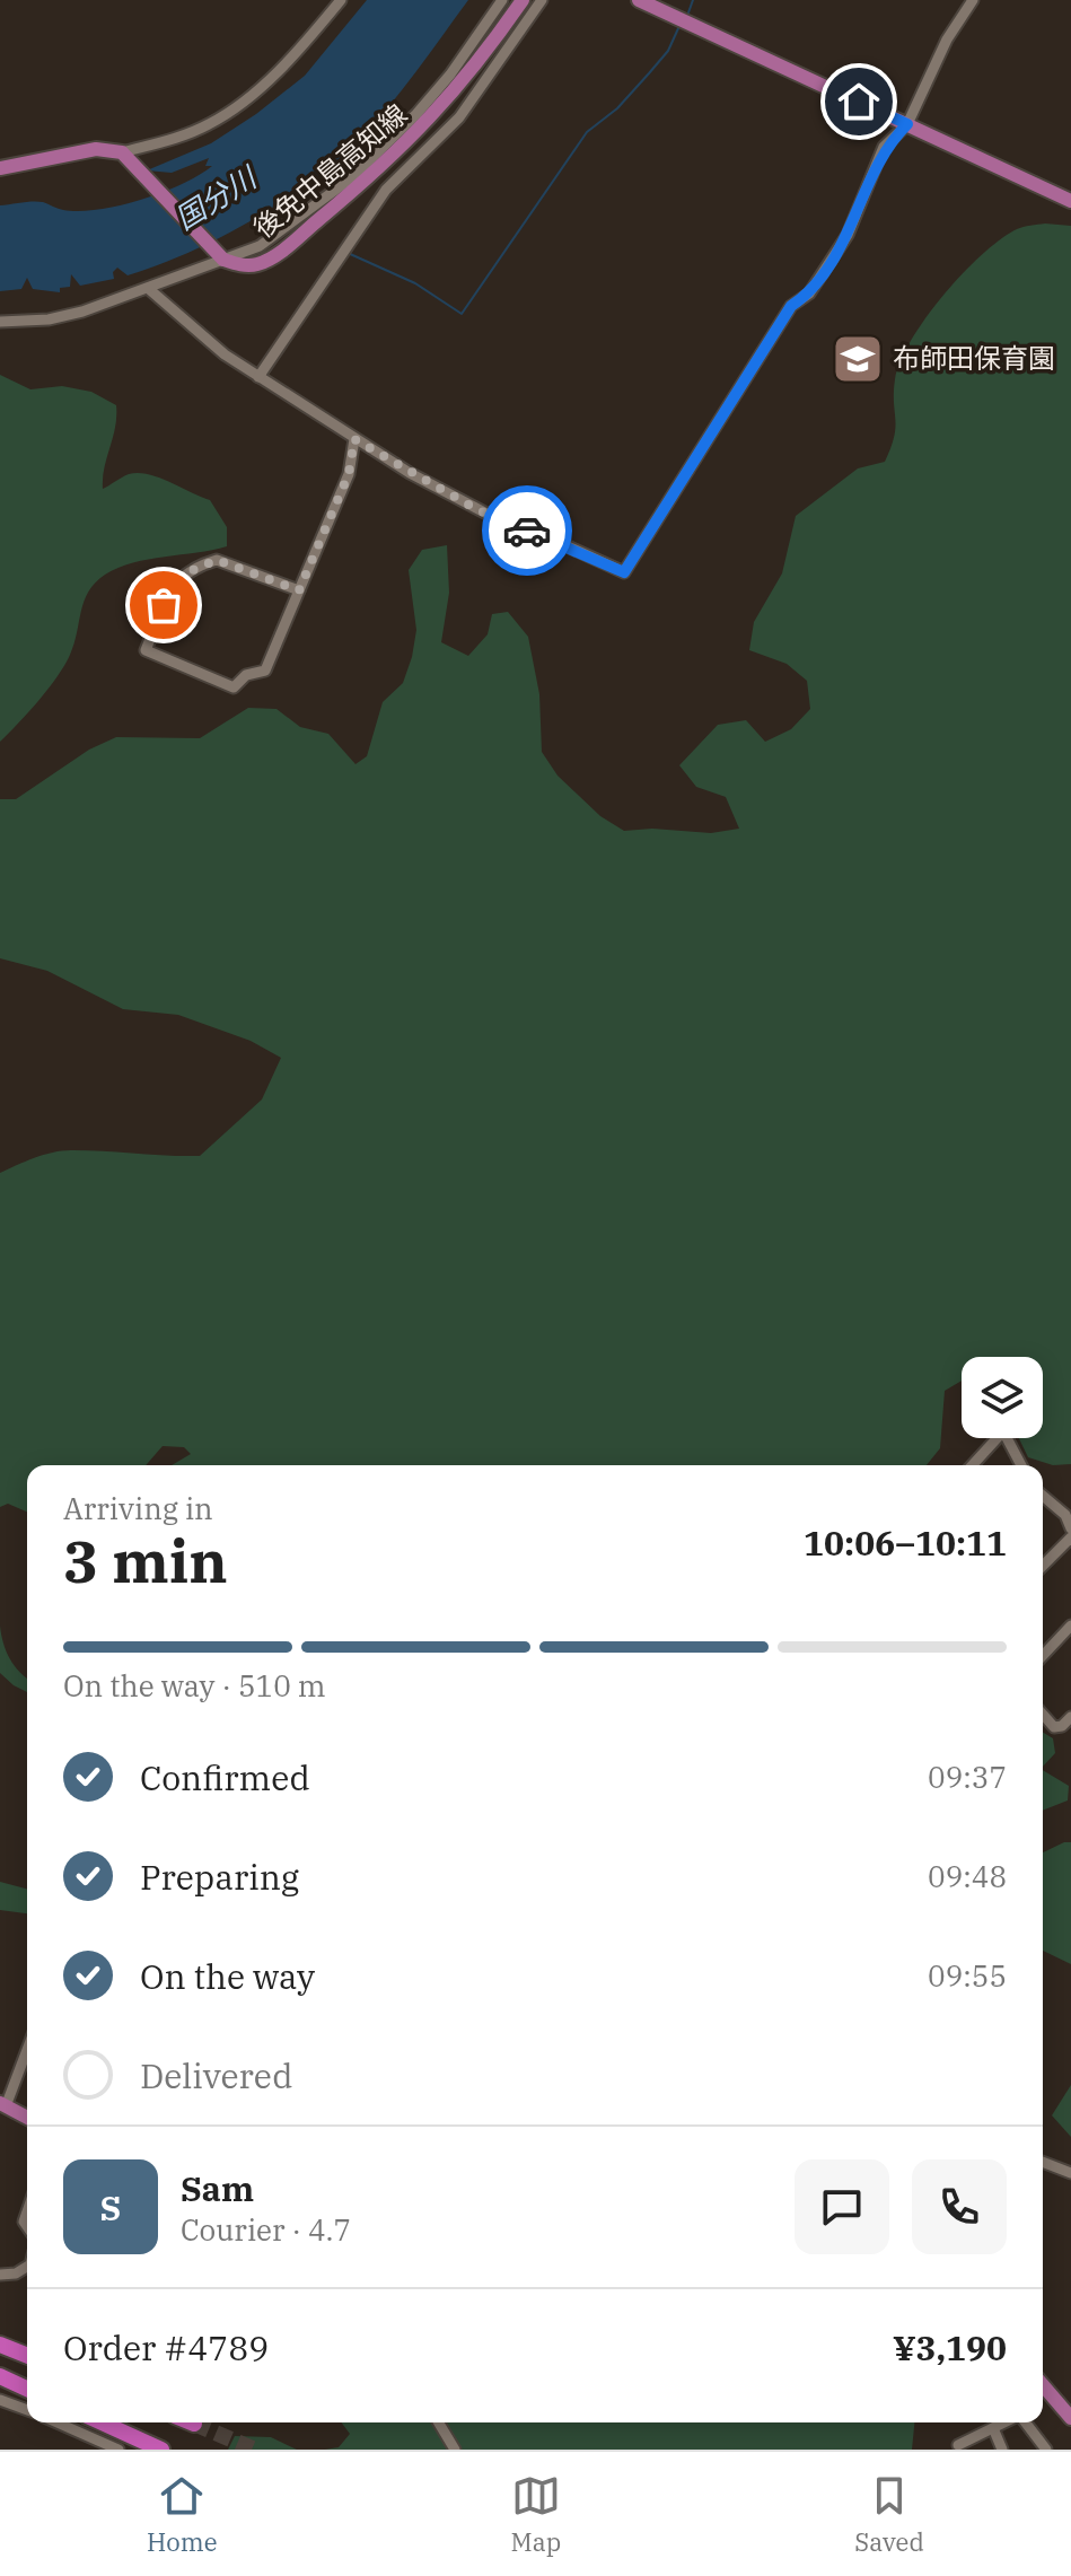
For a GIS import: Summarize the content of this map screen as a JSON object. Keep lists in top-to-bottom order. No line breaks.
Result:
{"streets":{"main road":["後免中島高知線"]},"water":["国分川"],"places":{"school or university":["布師田保育園"]},"page":{"heading":["3 min","Arriving in","10:06–10:11"],"panel":["Sam","Courier · 4.7","Order #4789","¥3,190"],"bar":"On the way · 510 m","list":[["Confirmed","09:37"],["Preparing","09:48"],["On the way","09:55"],"Delivered"],"round":"S","tabs":["Home","Map","Saved"]}}
